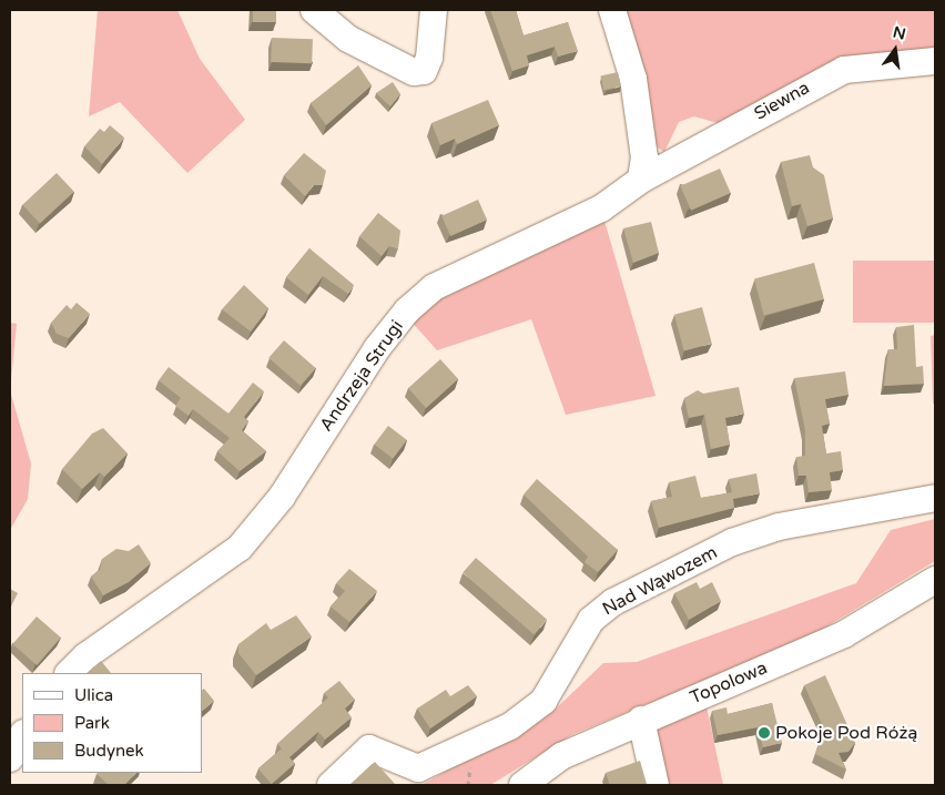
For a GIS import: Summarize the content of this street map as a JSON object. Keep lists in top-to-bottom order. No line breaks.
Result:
{"streets":{"street":["Siewna","Andrzeja Strugi","Nad Wąwozem","Topolowa"]},"crossings":[["Siewna","Andrzeja Strugi"]],"places":["Pokoje Pod Różą"],"legend":["Ulica","Park","Budynek"],"north":"top"}
